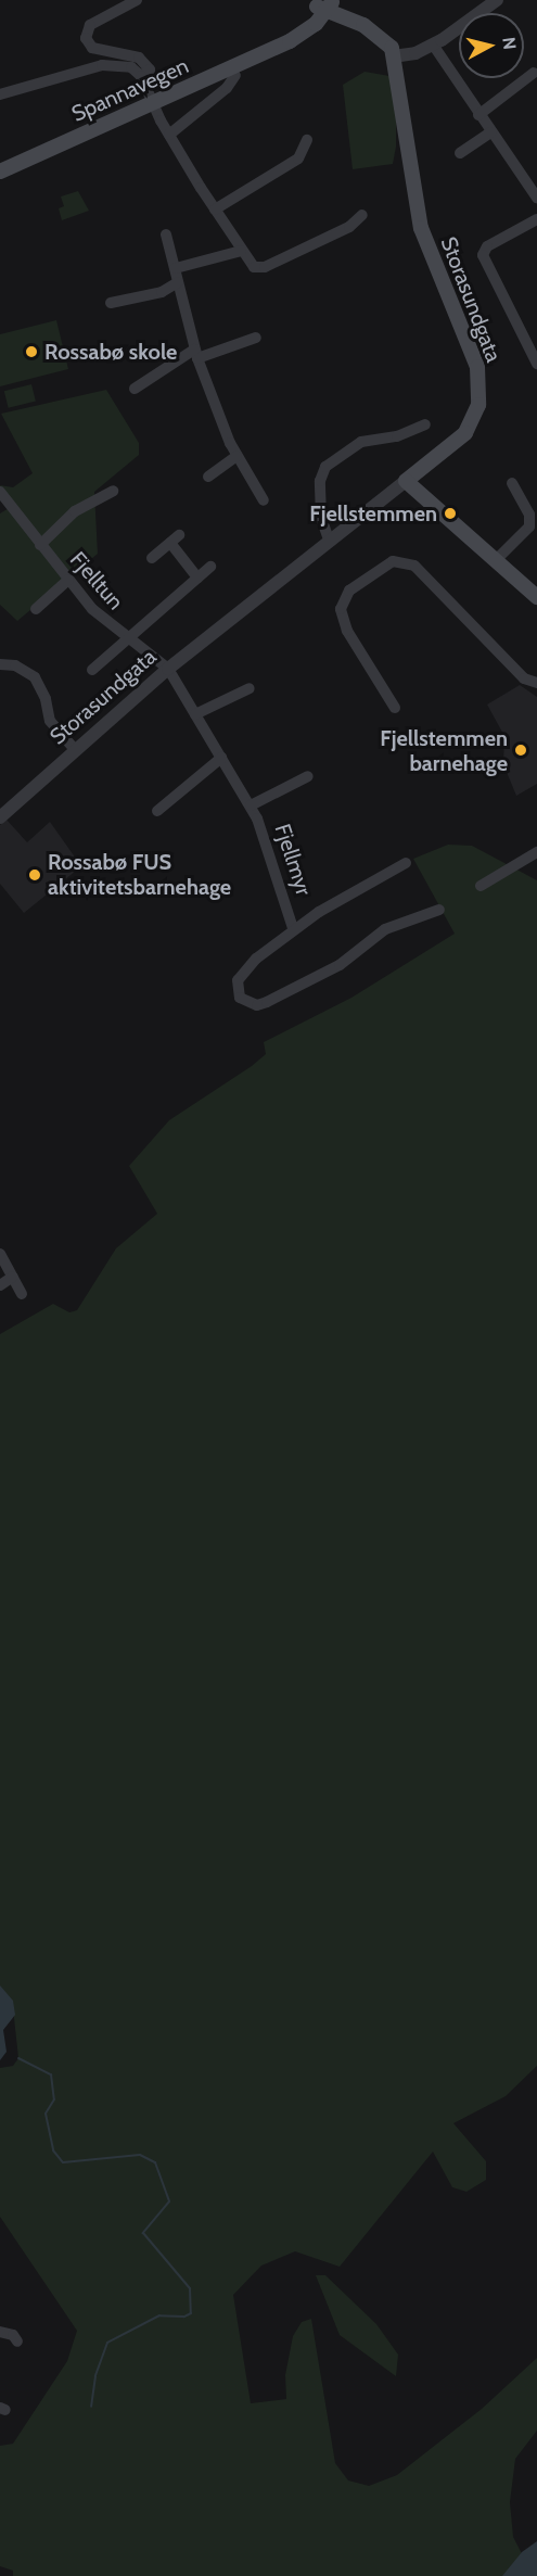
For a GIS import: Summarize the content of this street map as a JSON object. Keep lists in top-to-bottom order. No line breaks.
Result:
{"streets":{"main road":["Spannavegen","Storasundgata"],"street":["Fjelltun","Fjellmyr"]},"crossings":[["Spannavegen","Storasundgata"],["Storasundgata","Fjelltun"],["Storasundgata","Fjellmyr"],["Fjelltun","Fjellmyr"]],"places":["Rossabø skole","Fjellstemmen","Fjellstemmen barnehage","Rossabø FUS aktivitetsbarnehage"],"north":"right"}
